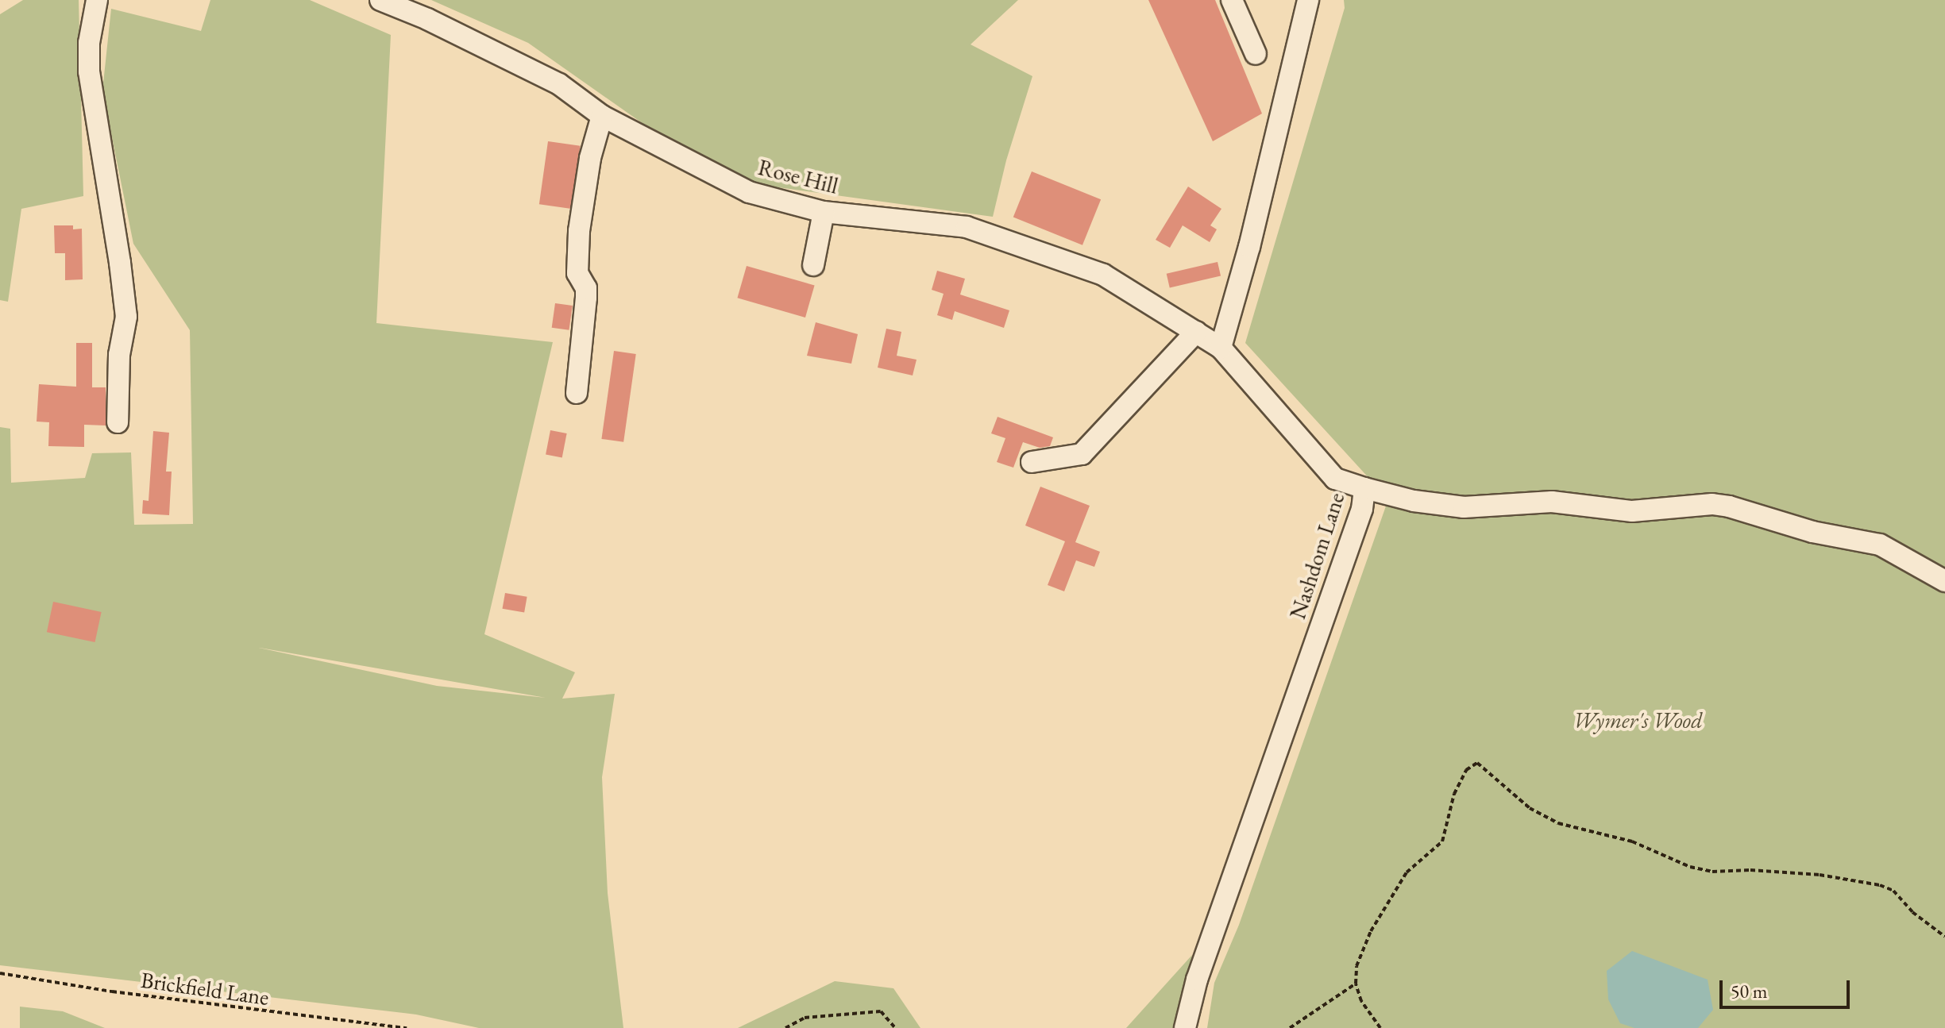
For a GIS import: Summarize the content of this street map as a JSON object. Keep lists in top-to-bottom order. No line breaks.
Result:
{"streets":{"street":["Rose Hill","Nashdom Lane"],"path":["Brickfield Lane"]},"crossings":[["Rose Hill","Nashdom Lane"]],"parks":["Wymer's Wood"],"scale_bar":"50 m"}
